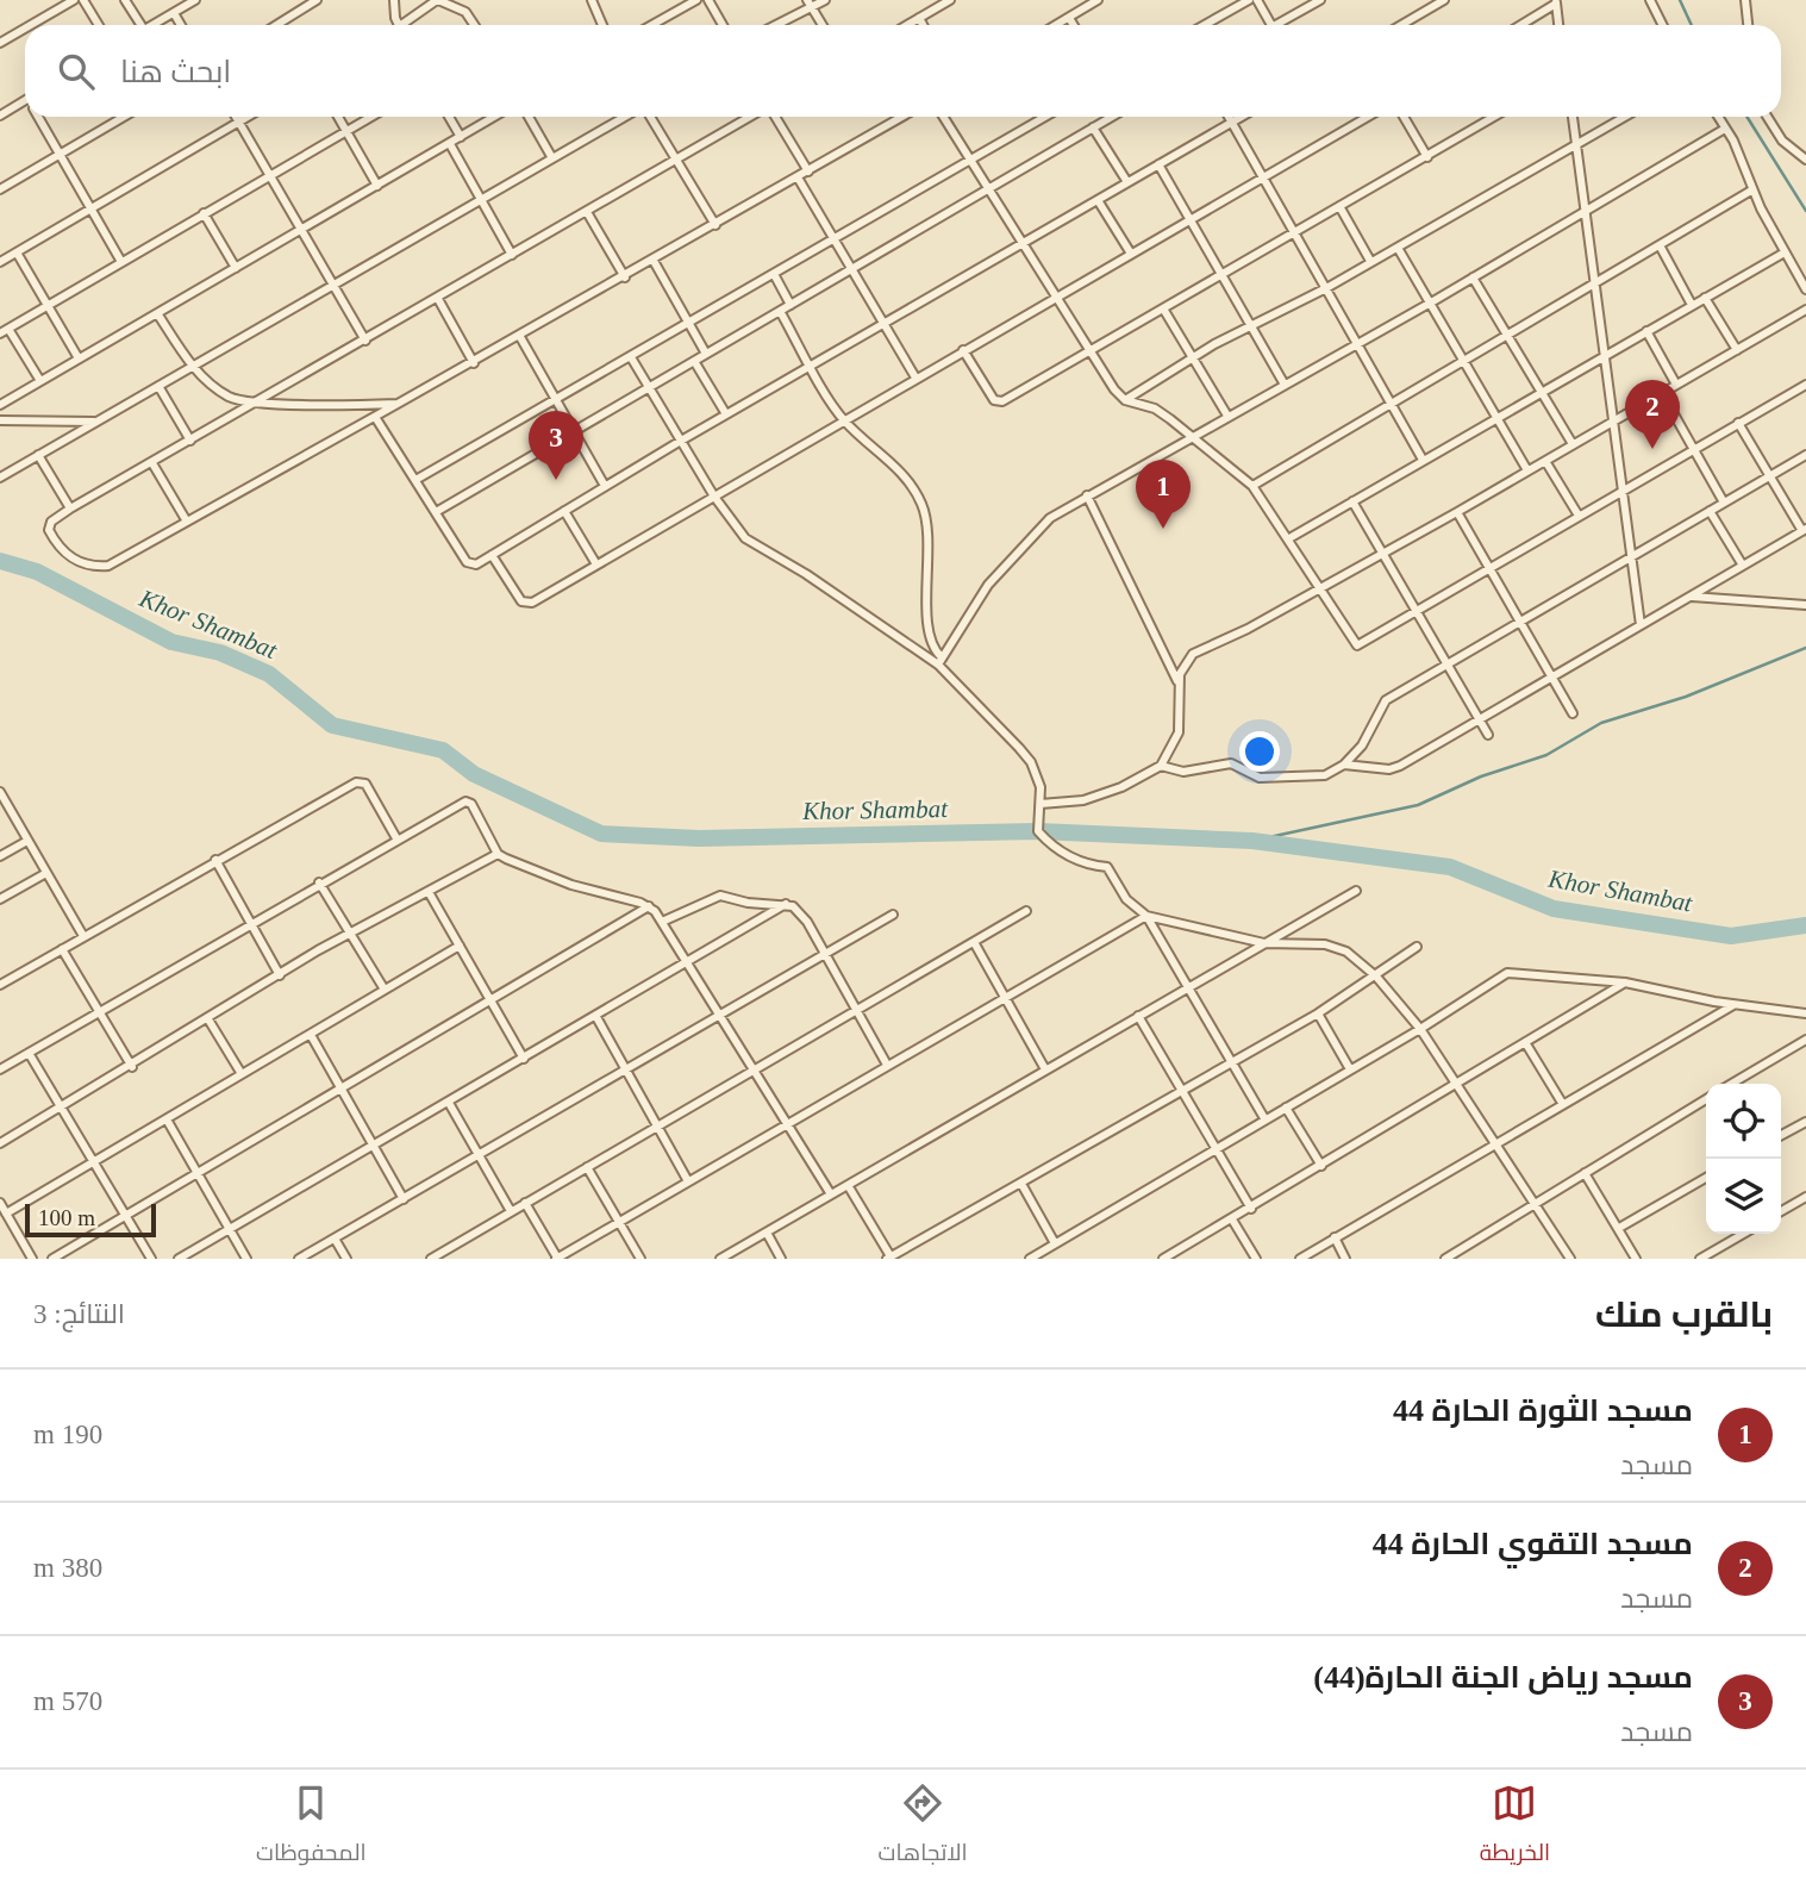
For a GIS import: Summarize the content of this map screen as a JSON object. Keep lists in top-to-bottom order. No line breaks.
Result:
{"water":["Khor Shambat"],"scale_bar":"100 m","page":{"search":"ابحث هنا","pins":["2","3","1"],"scale":"100 m","heading":["بالقرب منك","النتائج: 3"],"list":[{"mark":"1","name":"مسجد الثورة الحارة 44","note":"مسجد","value":"190 m"},{"mark":"2","name":"مسجد التقوي الحارة 44","note":"مسجد","value":"380 m"},{"mark":"3","name":"مسجد رياض الجنة الحارة(44)","note":"مسجد","value":"570 m"}],"nav":["الخريطة","الاتجاهات","المحفوظات"]}}
